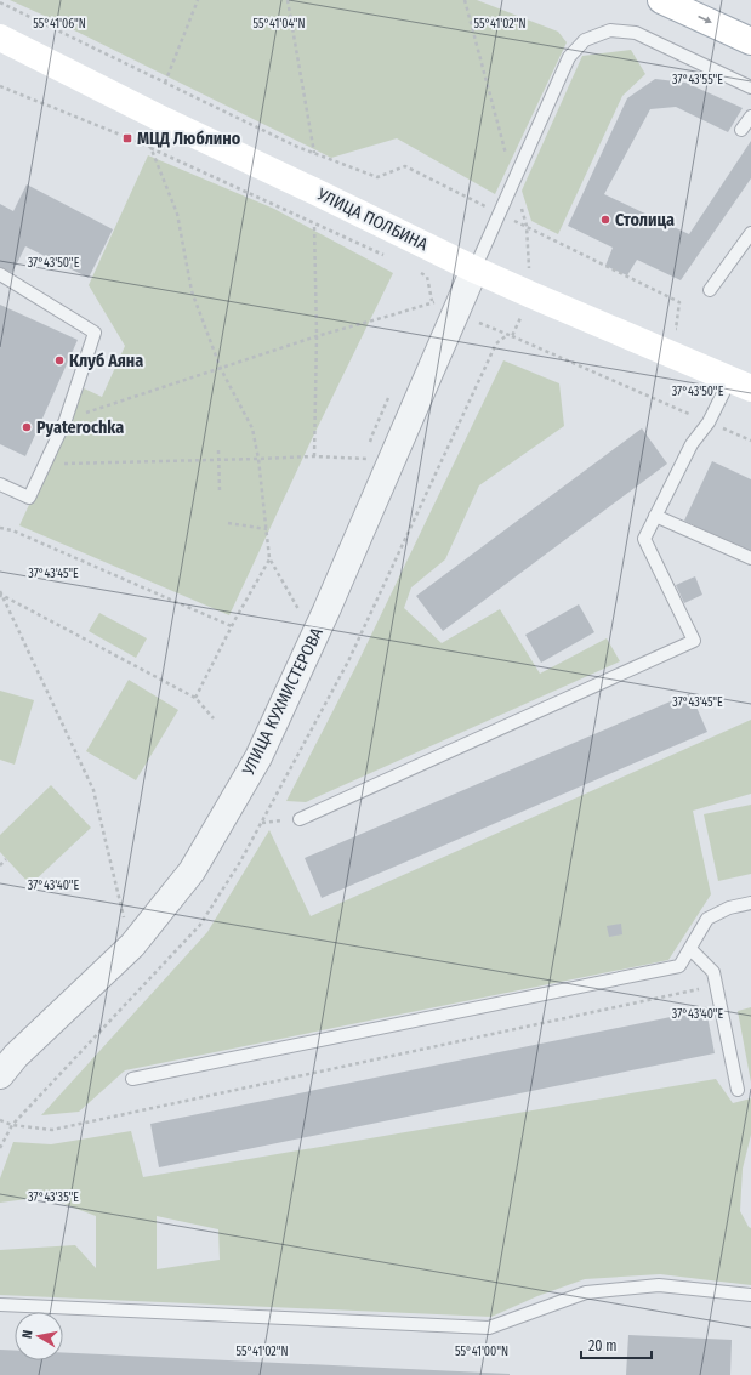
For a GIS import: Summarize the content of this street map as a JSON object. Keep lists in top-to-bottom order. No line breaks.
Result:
{"streets":{"main road":["УЛИЦА ПОЛБИНА"],"street":["УЛИЦА КУХМИСТЕРОВА"]},"crossings":[["УЛИЦА ПОЛБИНА","УЛИЦА КУХМИСТЕРОВА"]],"places":{"transit":["МЦД Люблино"],"other":["Столица","Клуб Аяна","Pyaterochka"]},"scale_bar":"20 m","north":"left","coordinates":["55°41'06\"N","55°41'04\"N","55°41'02\"N","37°43'55\"E","37°43'50\"E","37°43'45\"E","37°43'40\"E","37°43'35\"E","55°41'00\"N"]}
